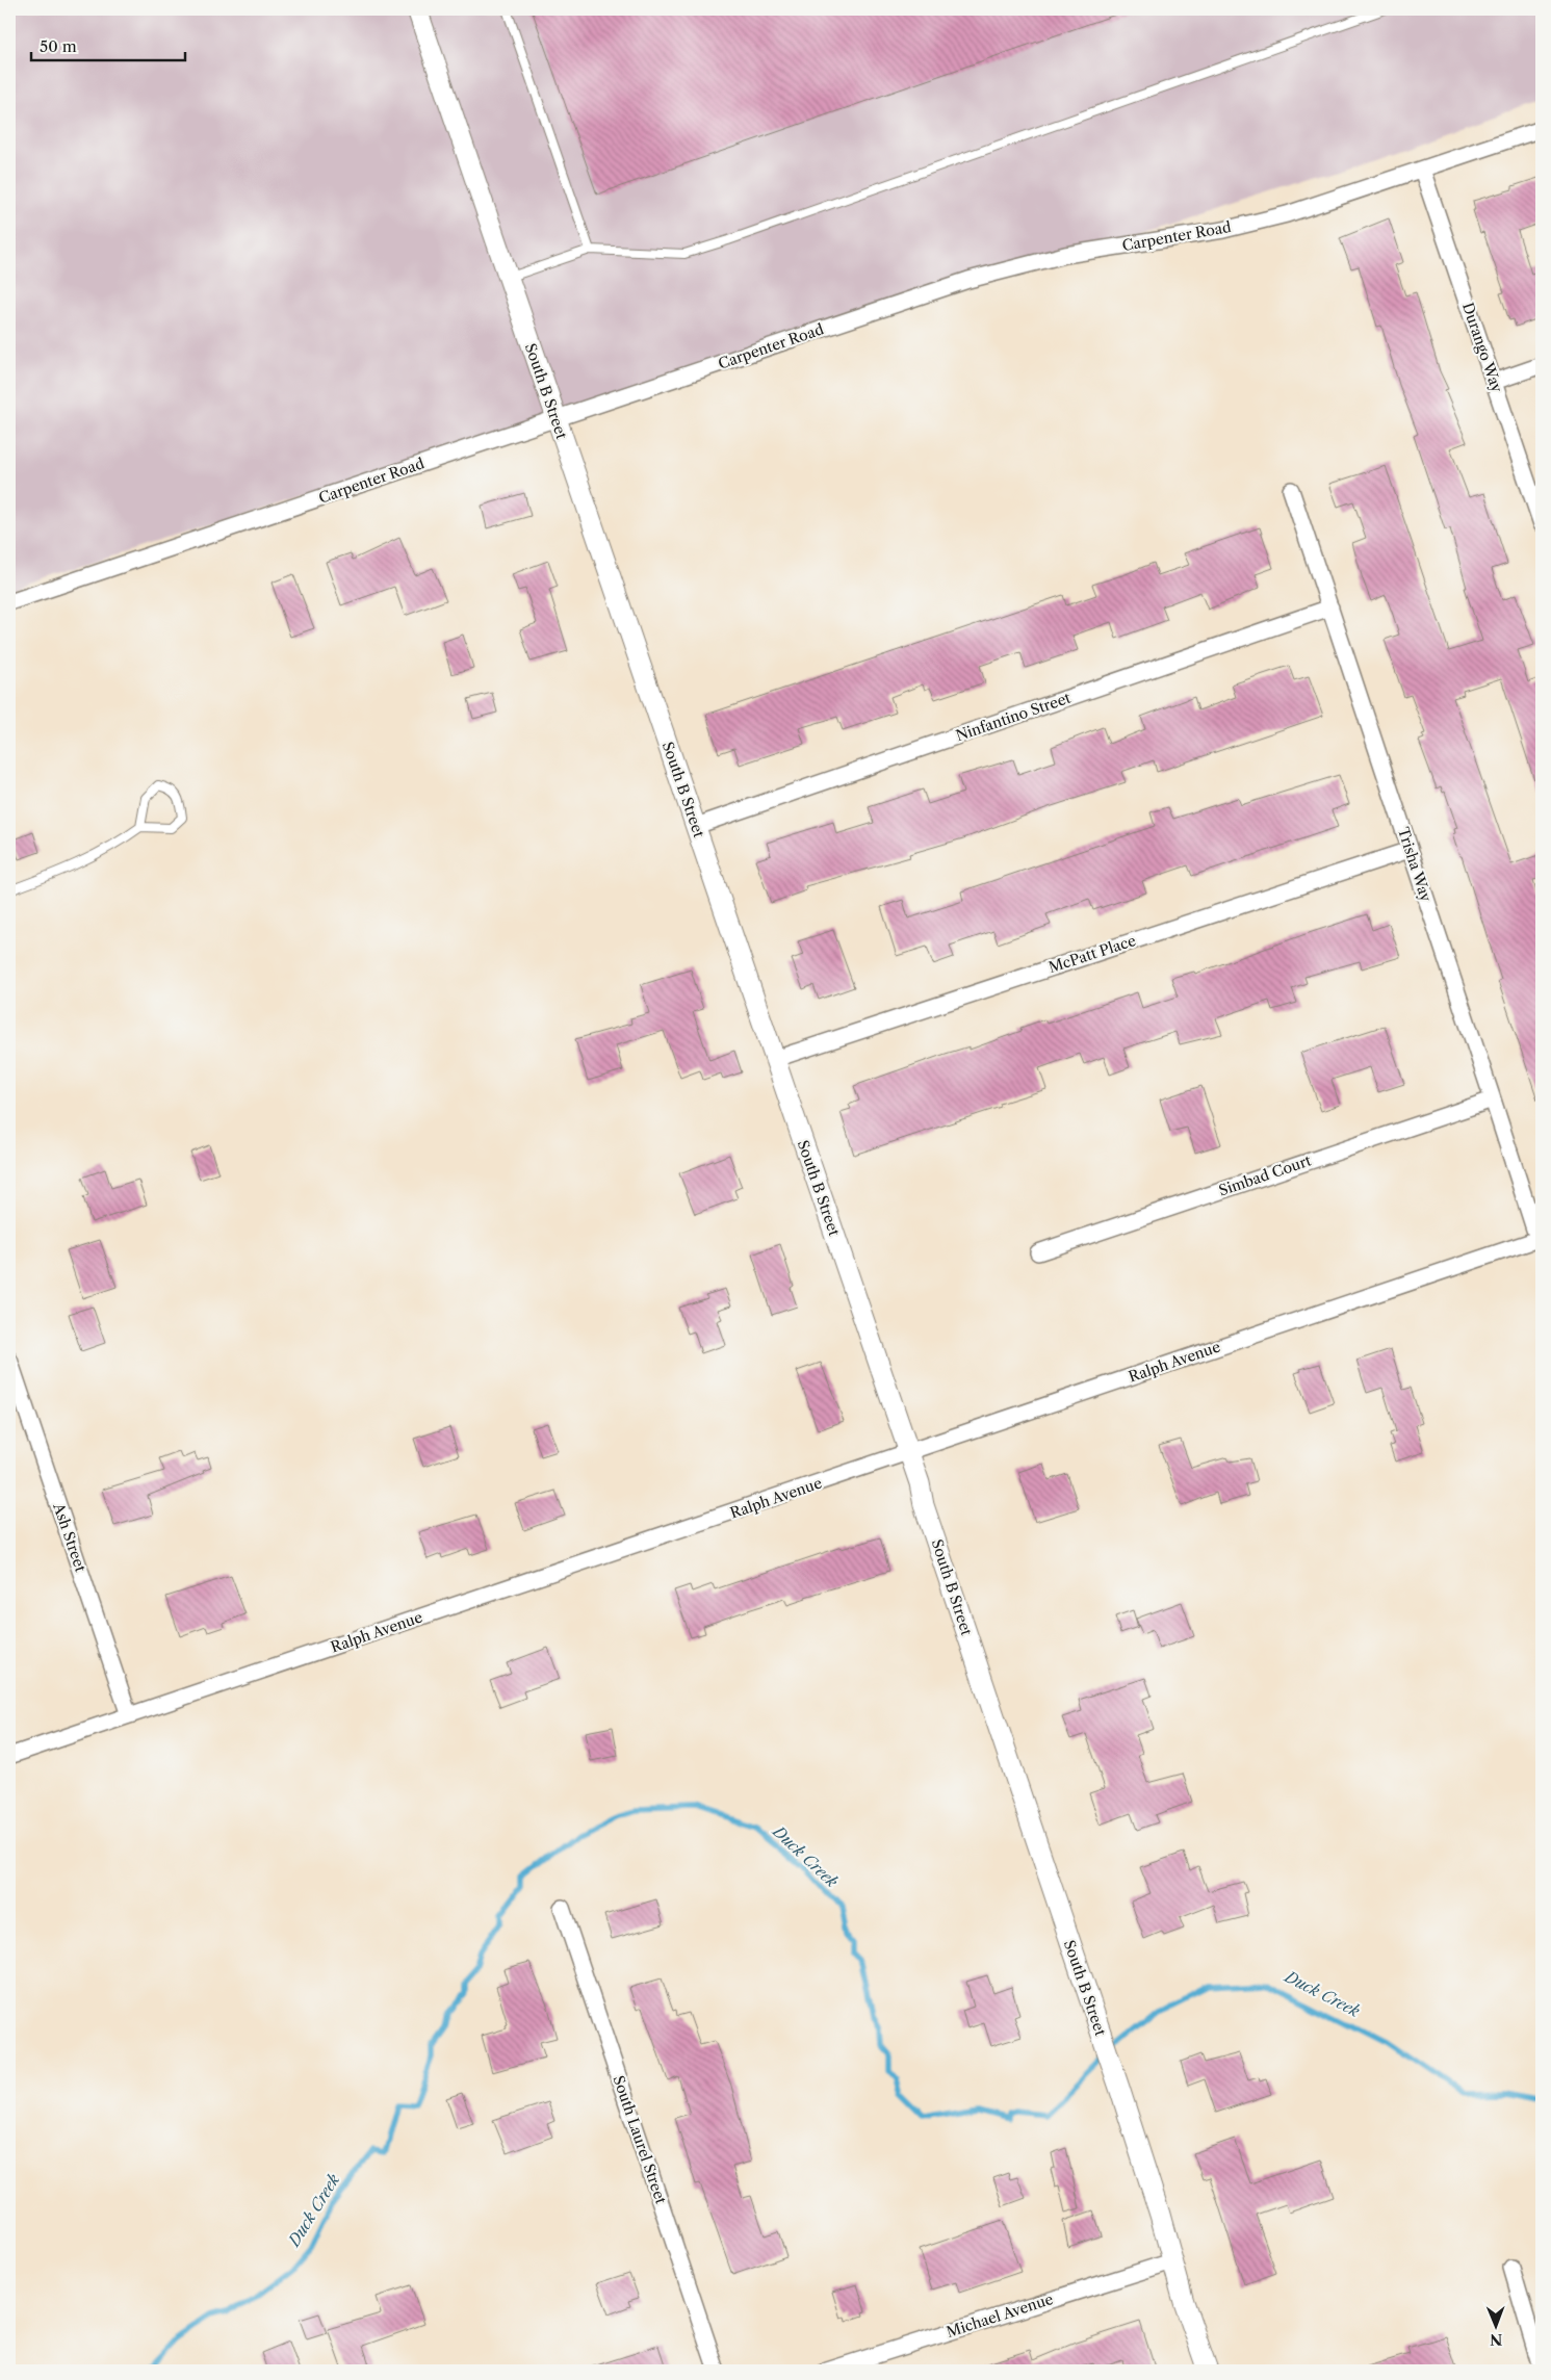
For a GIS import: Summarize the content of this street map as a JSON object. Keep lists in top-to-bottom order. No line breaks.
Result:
{"streets":{"street":["Carpenter Road","Durango Way","South B Street","Ninfantino Street","Trisha Way","McPatt Place","Simbad Court","Ralph Avenue","Ash Street","South Laurel Street","Michael Avenue"]},"crossings":[["Carpenter Road","Durango Way"],["Carpenter Road","South B Street"],["South B Street","Ninfantino Street"],["South B Street","McPatt Place"],["South B Street","Ralph Avenue"],["South B Street","Michael Avenue"],["Ninfantino Street","Trisha Way"],["Trisha Way","McPatt Place"],["Trisha Way","Simbad Court"],["Trisha Way","Ralph Avenue"],["Ralph Avenue","Ash Street"]],"water":["Duck Creek"],"scale_bar":"50 m","north":"bottom"}
